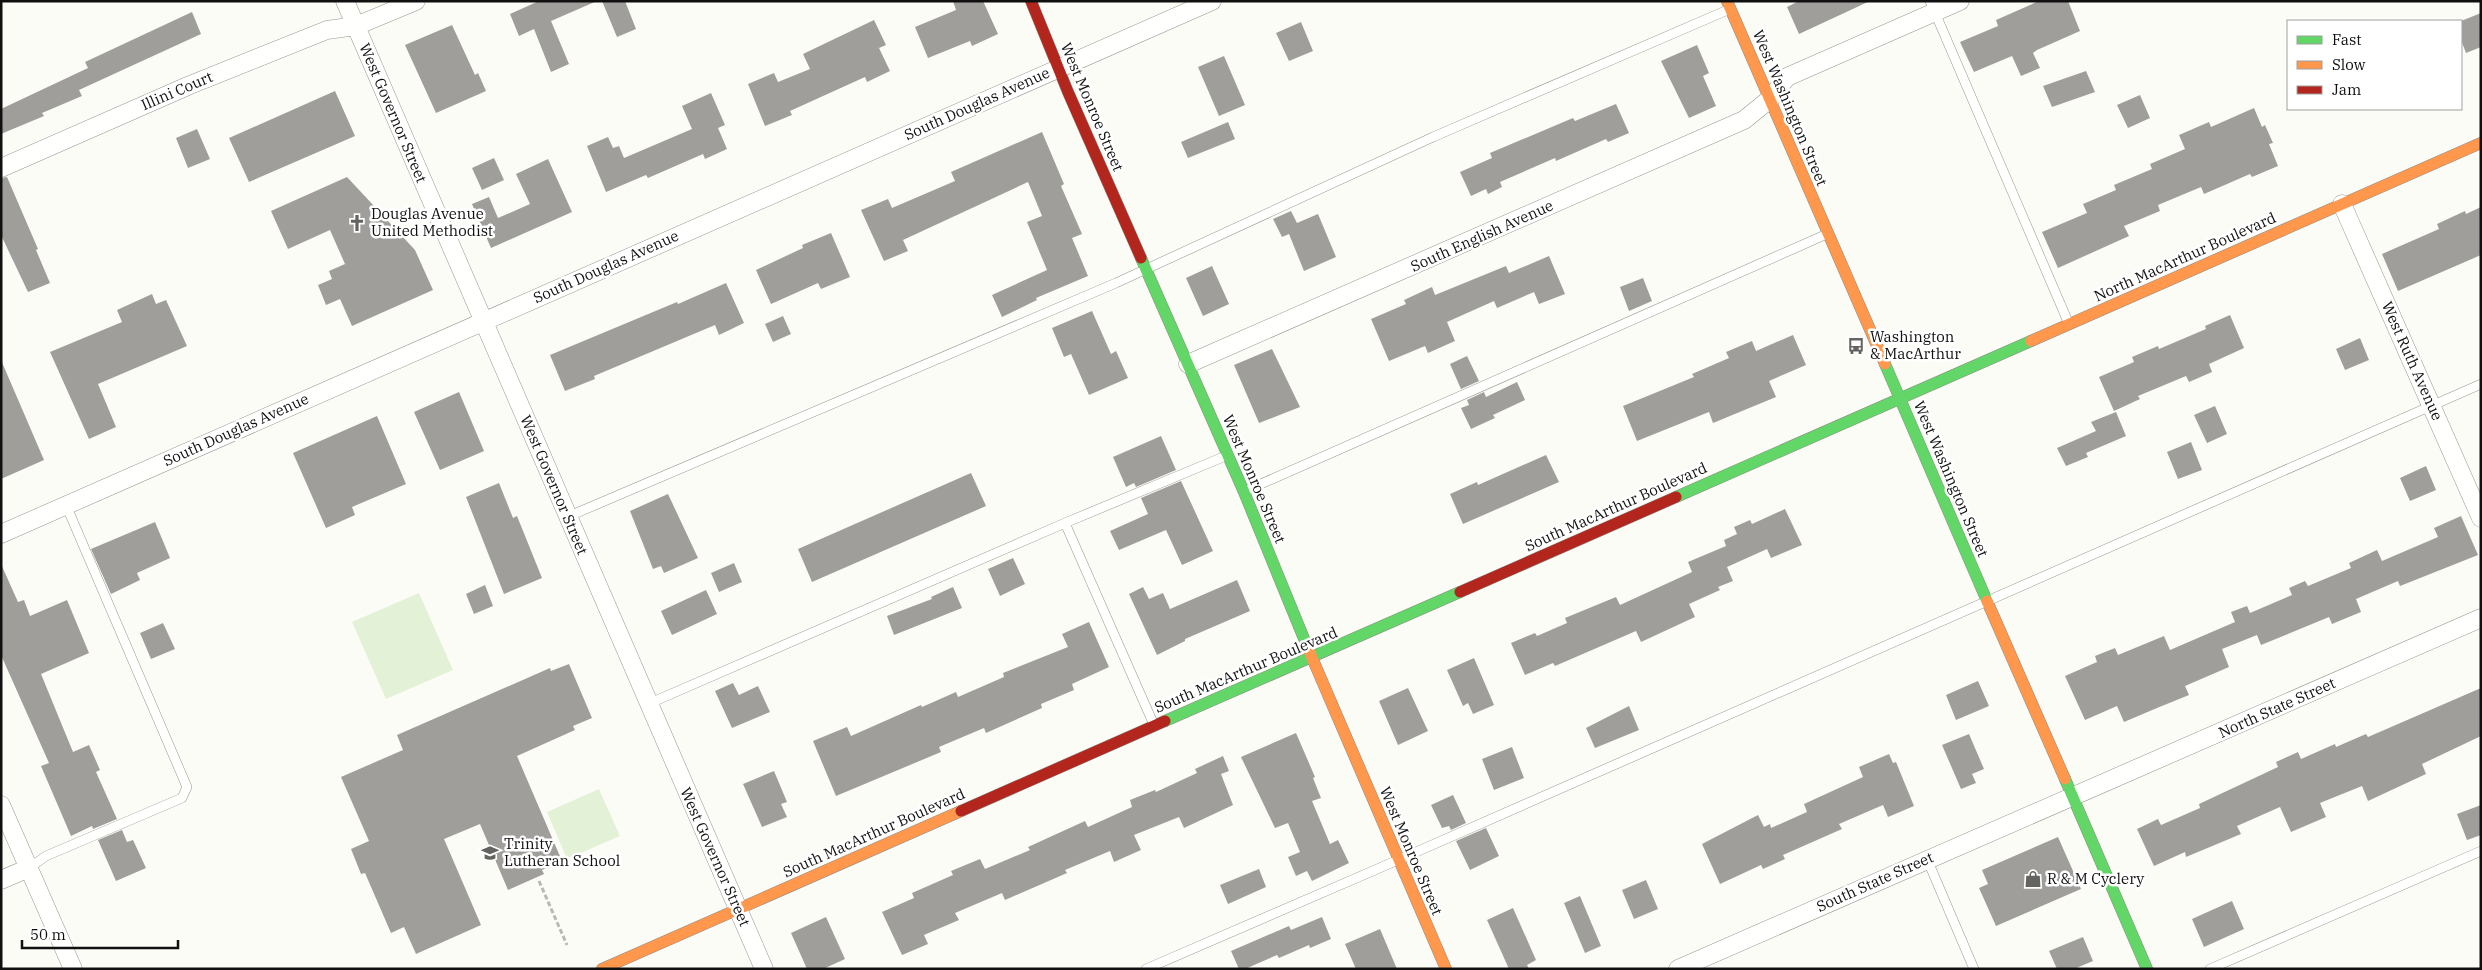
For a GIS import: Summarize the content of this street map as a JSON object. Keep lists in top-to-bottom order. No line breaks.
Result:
{"streets":{"street":["Illini Court","South Douglas Avenue","West Monroe Street","West Washington Street","West Governor Street","South English Avenue","North MacArthur Boulevard","West Ruth Avenue","South MacArthur Boulevard","North State Street","South State Street"]},"crossings":[["Illini Court","West Governor Street"],["South Douglas Avenue","West Monroe Street"],["South Douglas Avenue","West Governor Street"],["West Monroe Street","South English Avenue"],["West Monroe Street","South MacArthur Boulevard"],["West Washington Street","South English Avenue"],["West Washington Street","North MacArthur Boulevard"],["West Washington Street","South MacArthur Boulevard"],["West Washington Street","North State Street"],["West Washington Street","South State Street"],["West Governor Street","South MacArthur Boulevard"],["North MacArthur Boulevard","West Ruth Avenue"],["North MacArthur Boulevard","South MacArthur Boulevard"],["North State Street","South State Street"]],"places":{"church":["Douglas Avenue United Methodist"],"bus stop":["Washington & MacArthur"],"school or university":["Trinity Lutheran School"],"shop":["R & M Cyclery"]},"legend":["Fast","Slow","Jam"],"scale_bar":"50 m"}
